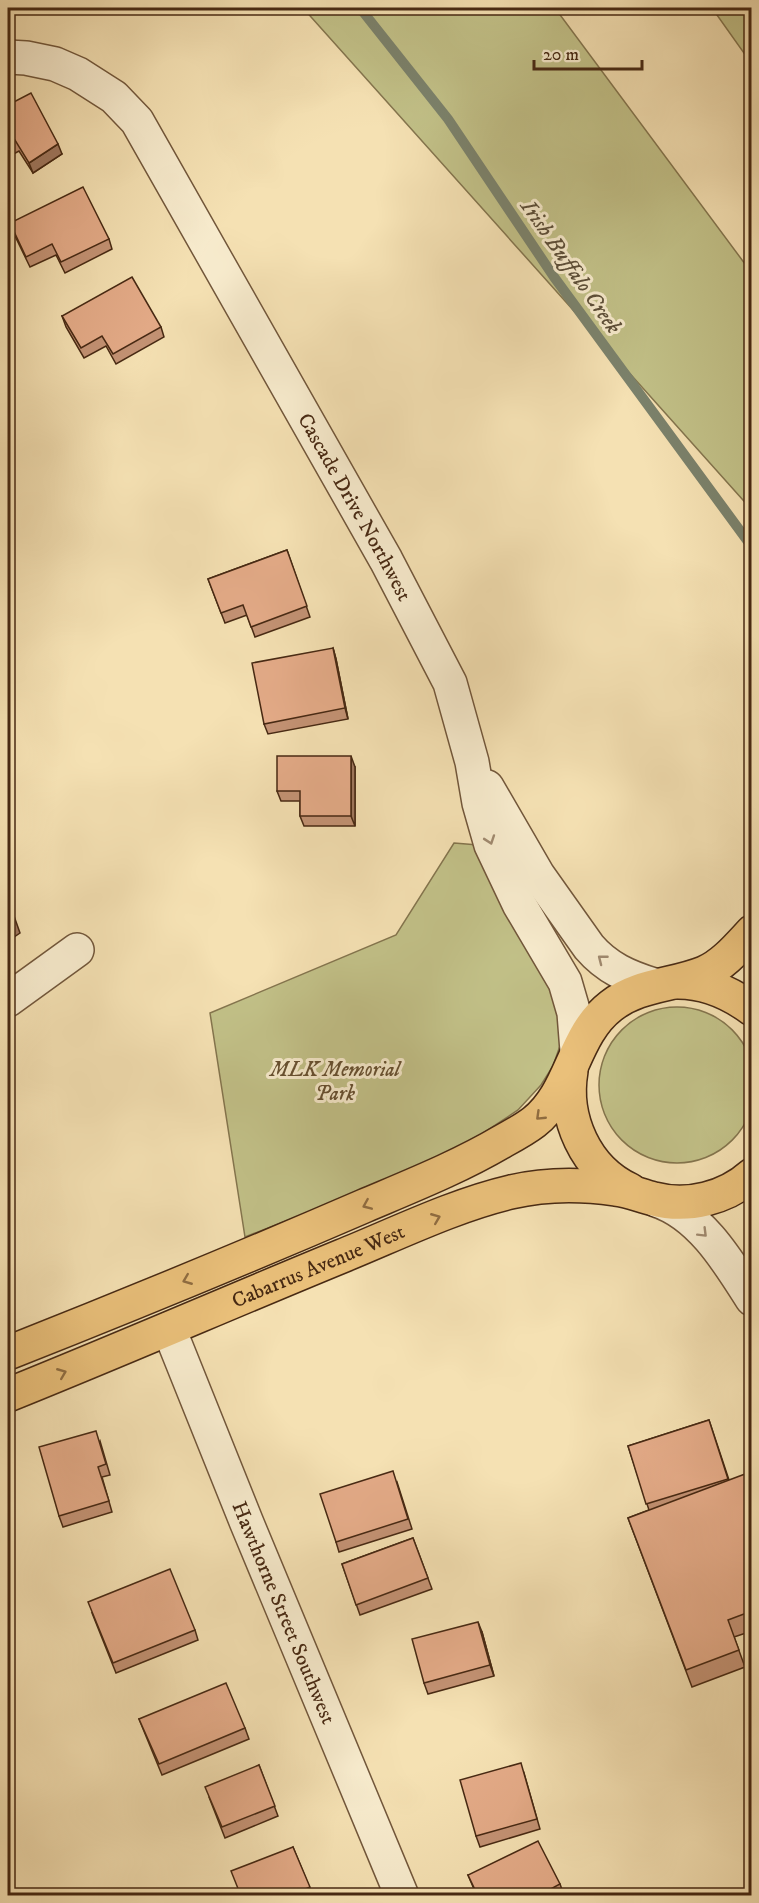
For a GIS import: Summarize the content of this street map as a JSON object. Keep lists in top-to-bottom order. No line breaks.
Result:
{"streets":{"main road":["Cabarrus Avenue West"],"street":["Cascade Drive Northwest","Hawthorne Street Southwest"]},"crossings":[["Cascade Drive Northwest","Cabarrus Avenue West"],["Cabarrus Avenue West","Hawthorne Street Southwest"]],"water":["Irish Buffalo Creek"],"parks":["MLK Memorial Park"],"scale_bar":"20 m"}
